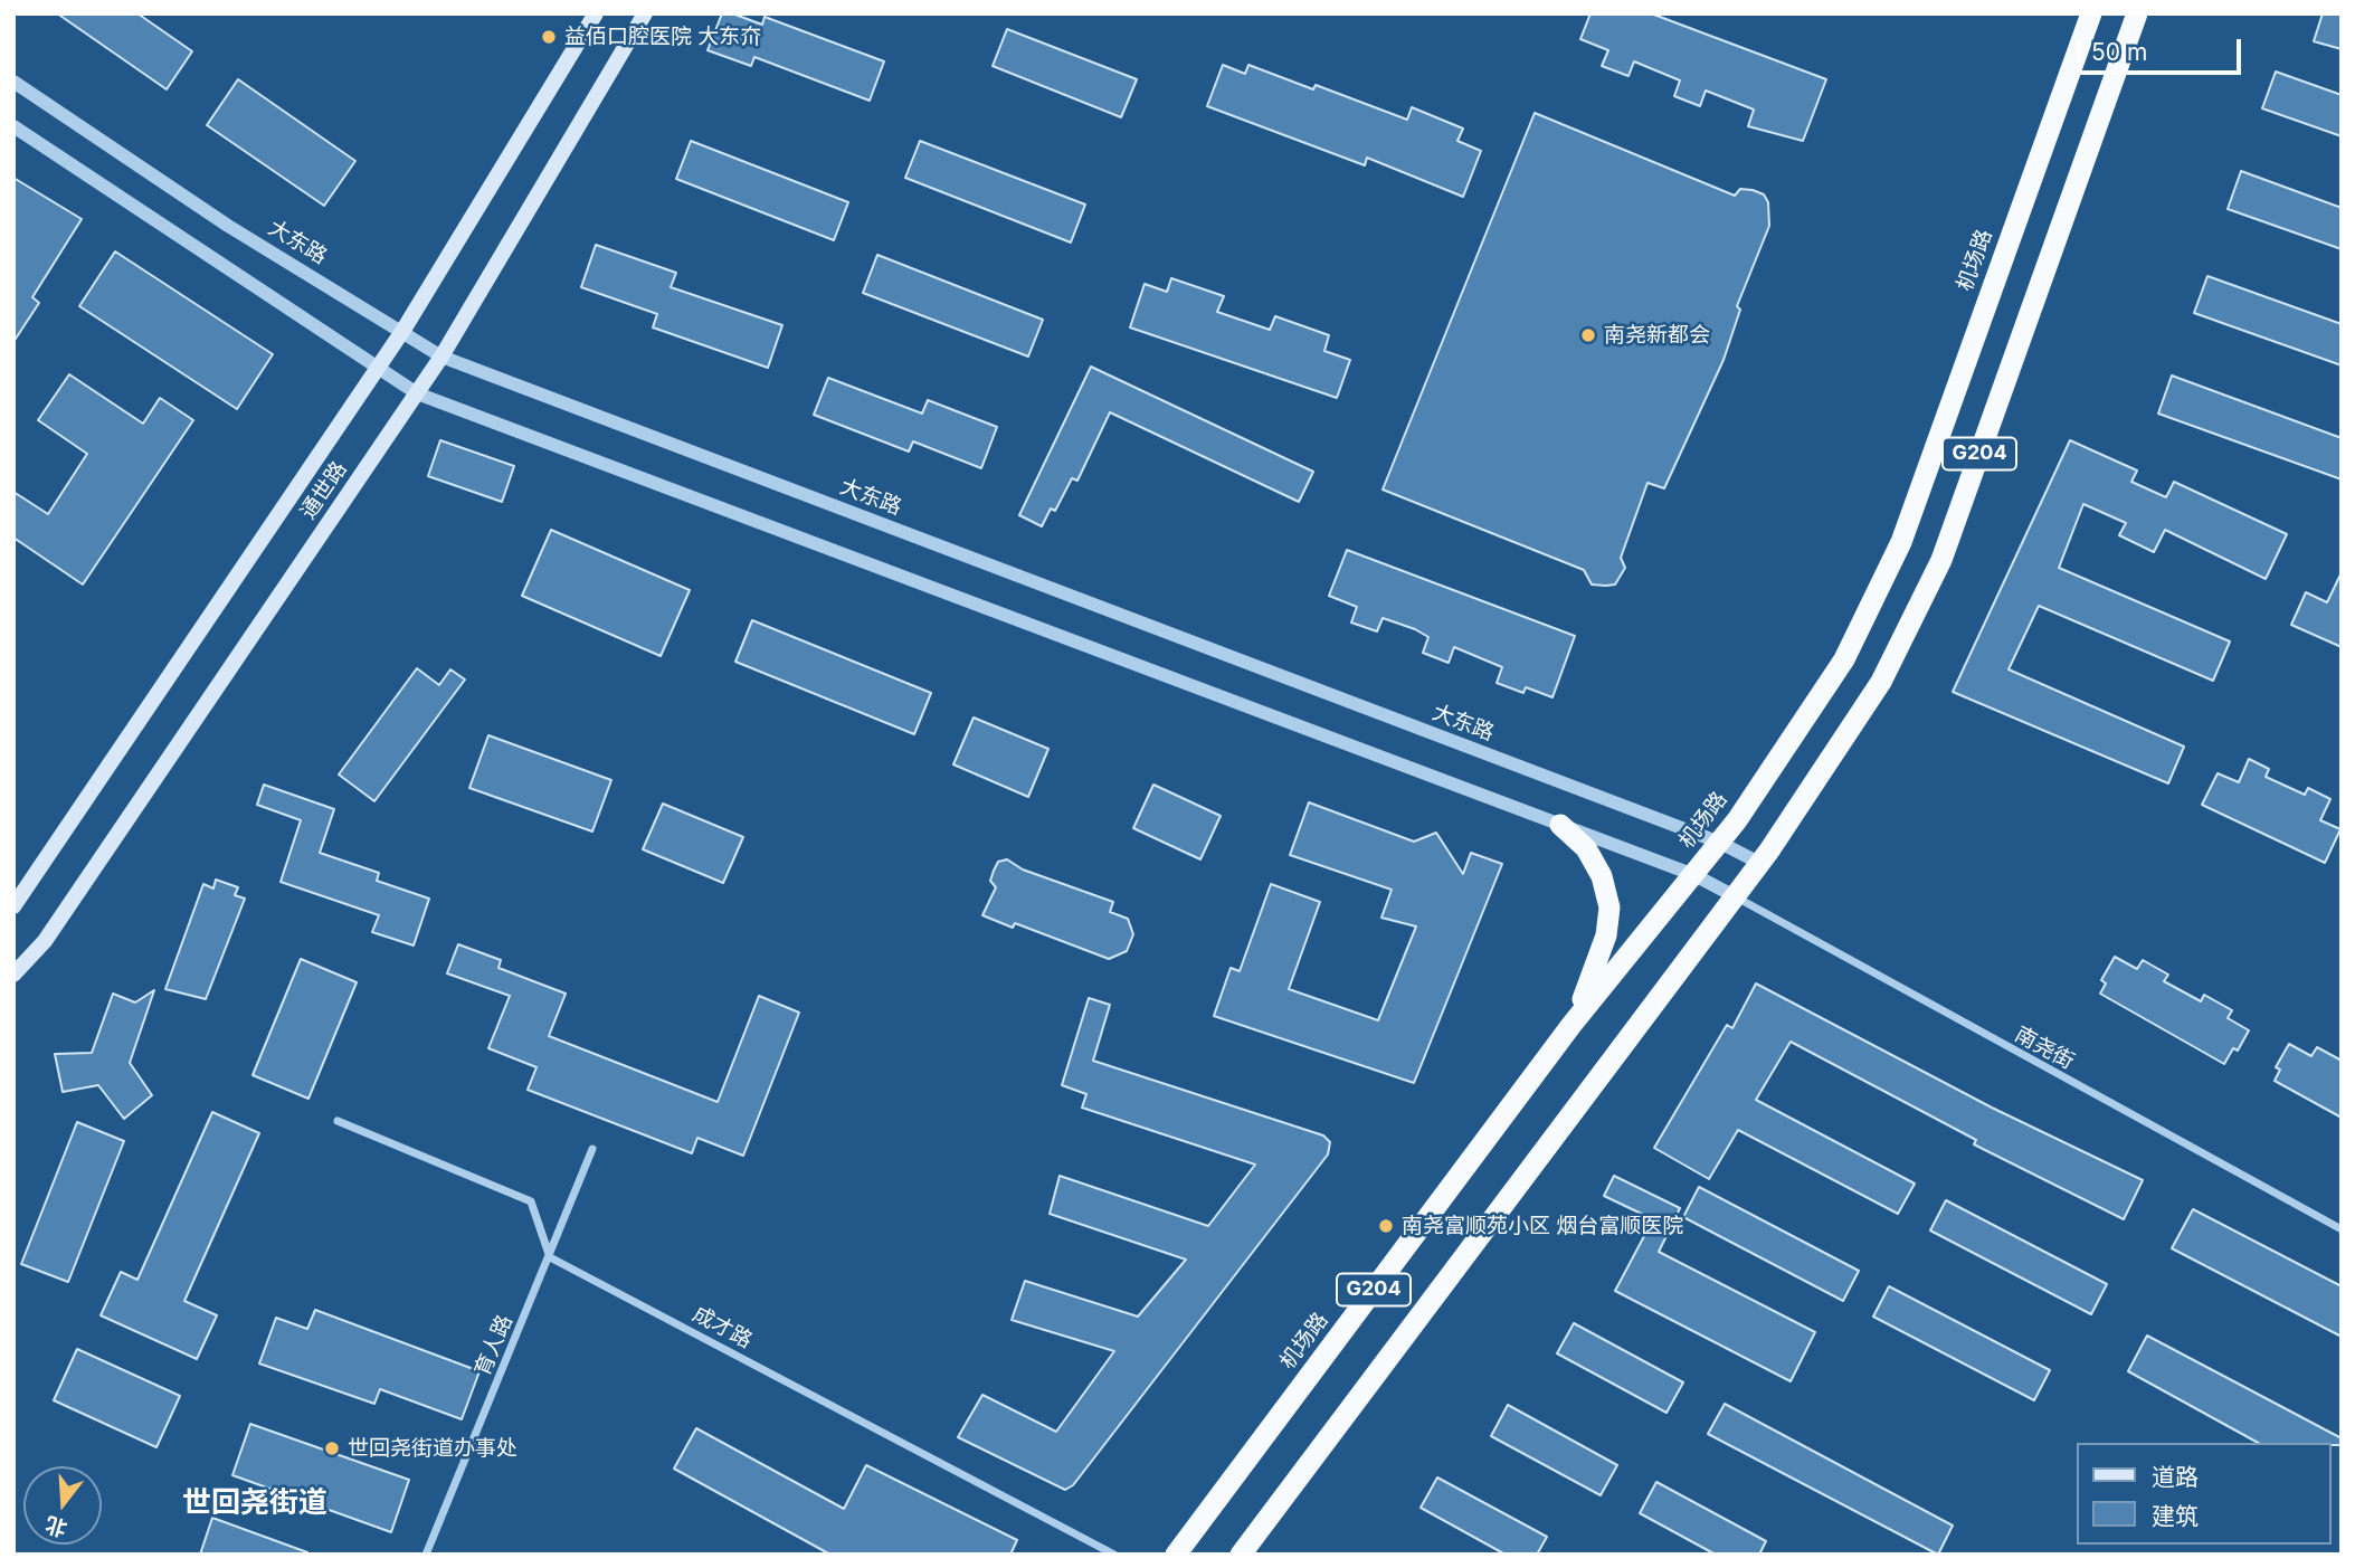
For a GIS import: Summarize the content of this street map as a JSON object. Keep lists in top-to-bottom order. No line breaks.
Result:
{"streets":{"highway":["机场路","G204"],"main road":["通世路"],"street":["大东路","南尧街","成才路","育人路"]},"crossings":[["大东路","机场路"],["大东路","G204"],["大东路","通世路"],["G204","南尧街"],["成才路","育人路"]],"districts":["世回尧街道"],"places":["益佰口腔医院 大东夼","南尧新都会","南尧富顺苑小区 烟台富顺医院","世回尧街道办事处"],"legend":["道路","建筑"],"scale_bar":"50 m","north":"bottom"}
